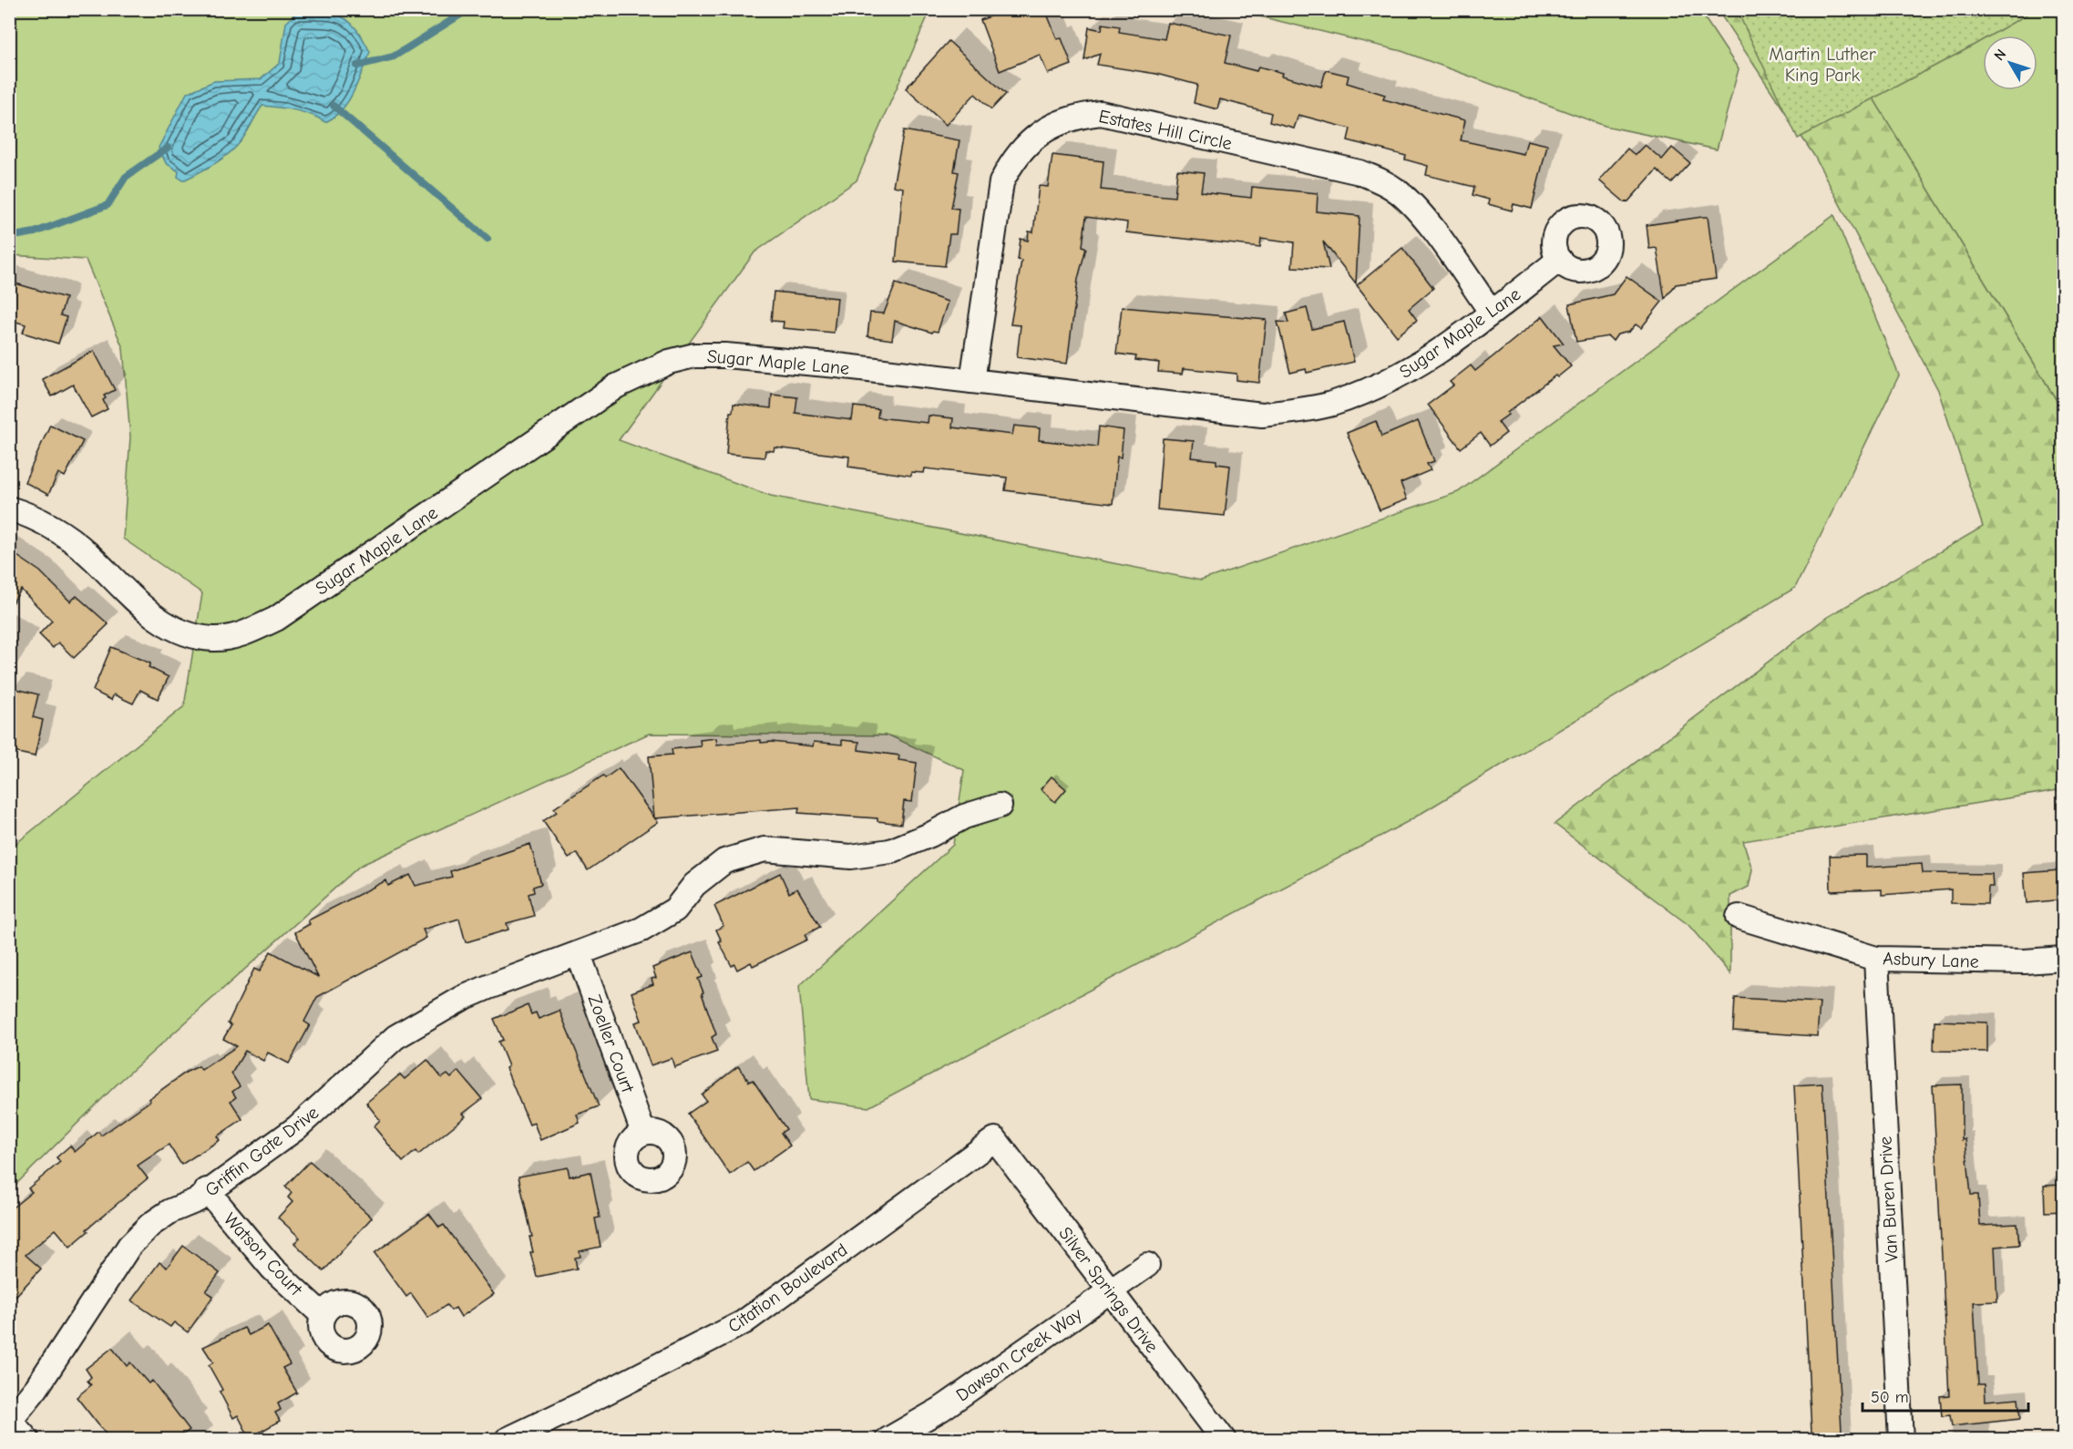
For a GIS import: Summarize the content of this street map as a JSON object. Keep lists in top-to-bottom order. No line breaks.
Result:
{"streets":{"street":["Estates Hill Circle","Sugar Maple Lane","Asbury Lane","Zoeller Court","Griffin Gate Drive","Van Buren Drive","Watson Court","Citation Boulevard","Silver Springs Drive","Dawson Creek Way"]},"crossings":[["Estates Hill Circle","Sugar Maple Lane"],["Asbury Lane","Van Buren Drive"],["Zoeller Court","Griffin Gate Drive"],["Griffin Gate Drive","Watson Court"],["Citation Boulevard","Silver Springs Drive"],["Silver Springs Drive","Dawson Creek Way"]],"parks":["Martin Luther King Park"],"scale_bar":"50 m","north":"top left"}
